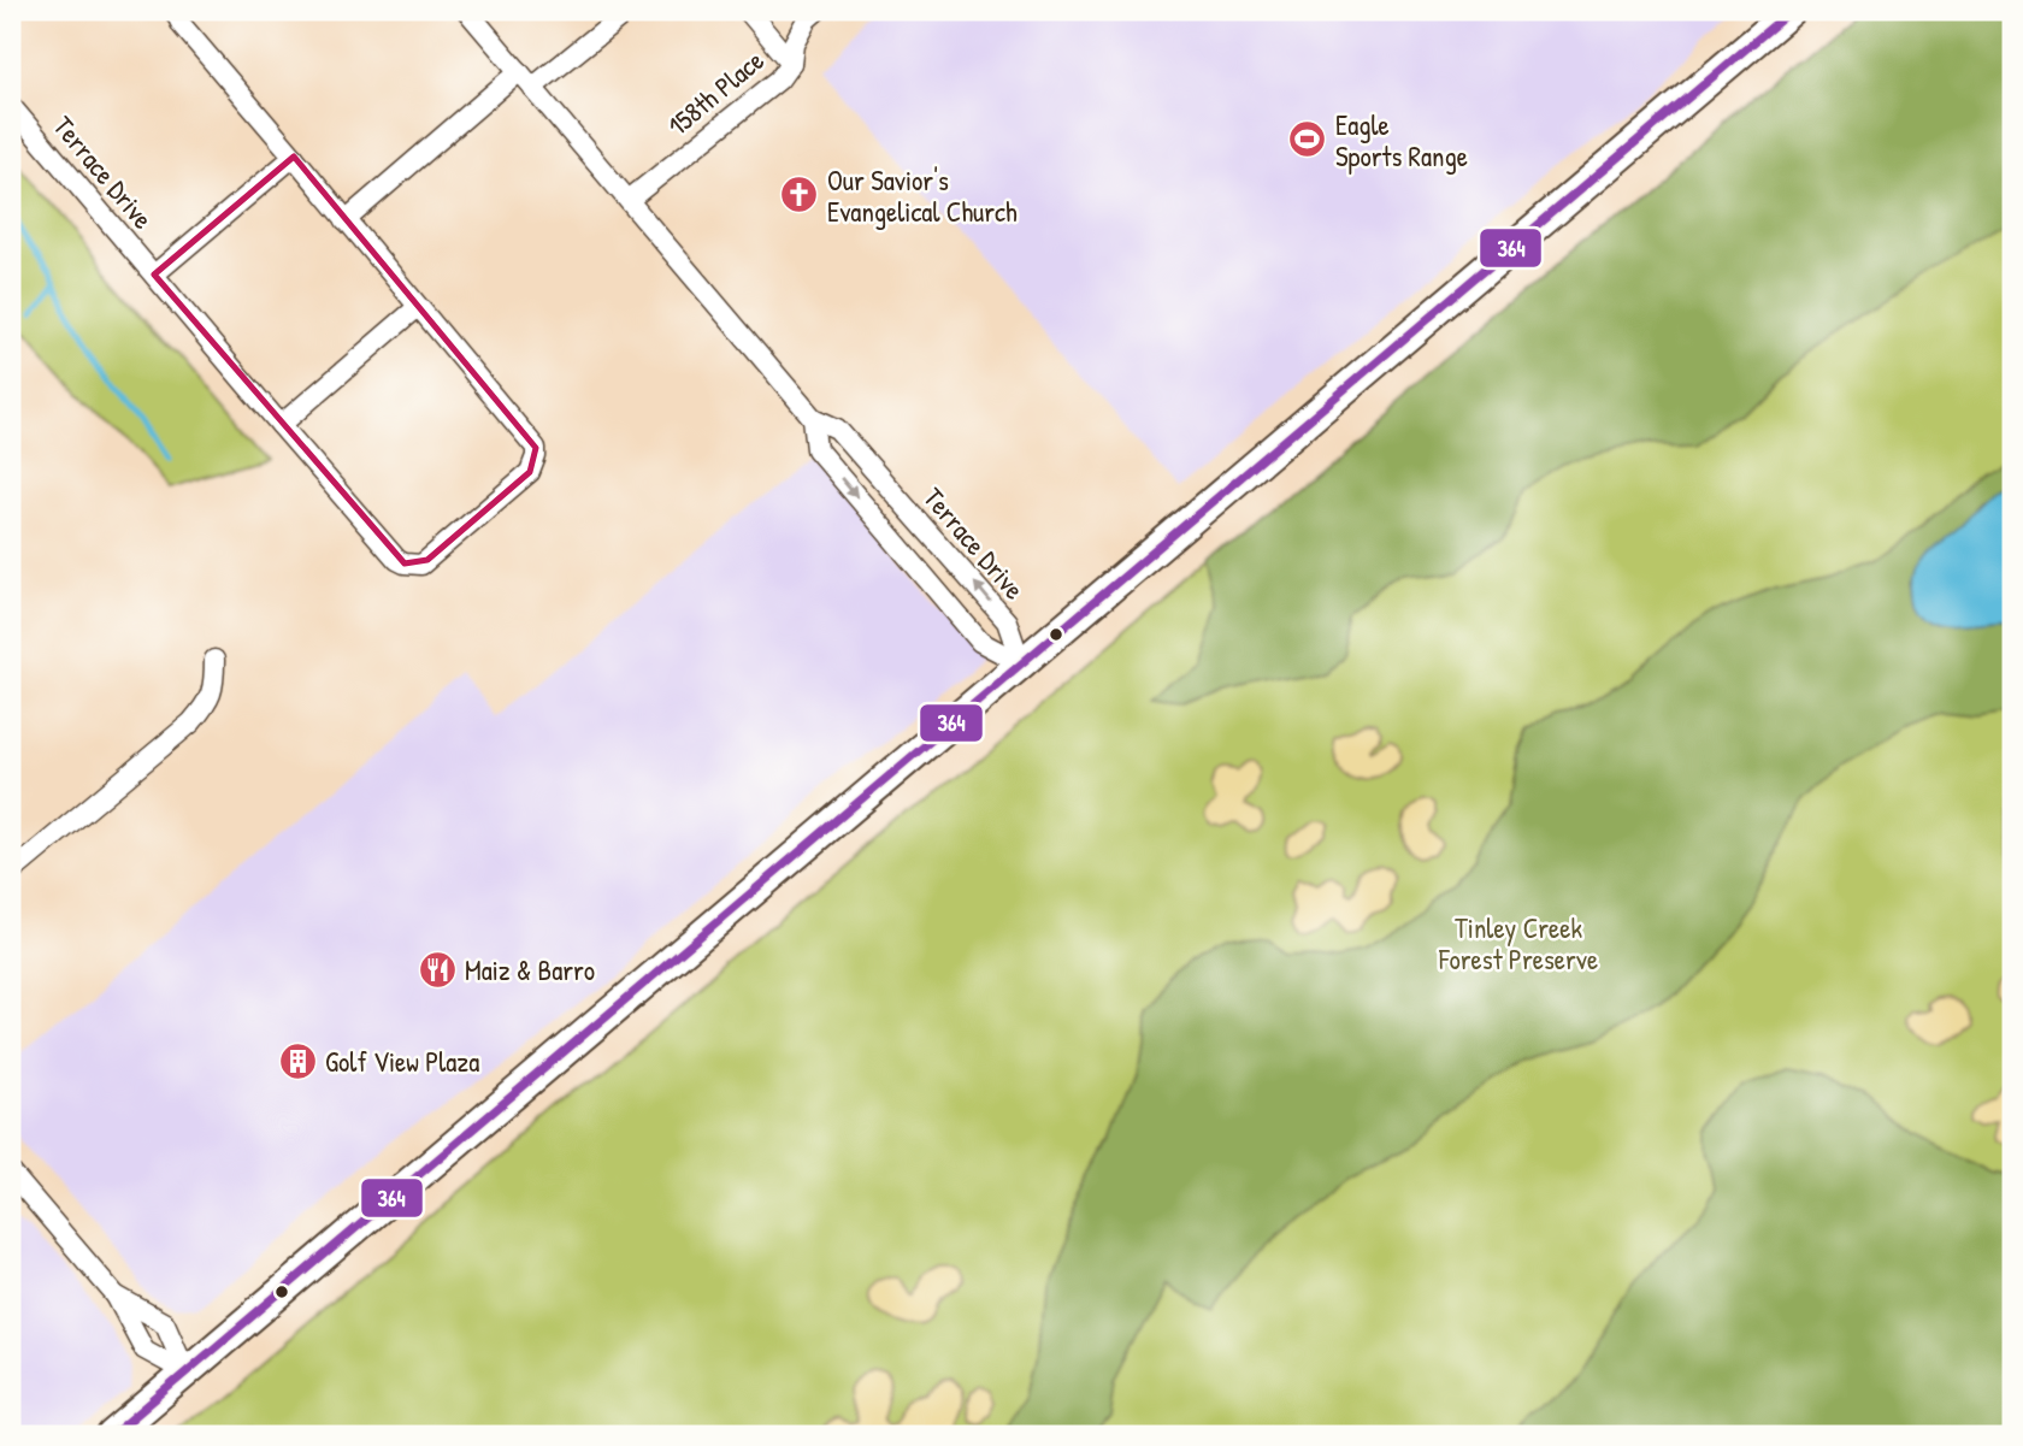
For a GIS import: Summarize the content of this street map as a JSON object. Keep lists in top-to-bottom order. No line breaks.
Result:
{"streets":{"street":["158th Place","Terrace Drive"]},"crossings":[["158th Place","Terrace Drive"]],"parks":["Tinley Creek Forest Preserve"],"places":{"sports":["Eagle Sports Range"],"church":["Our Savior's Evangelical Church"],"restaurant":["Maiz & Barro"],"building":["Golf View Plaza"]},"lines":["transit line 364"]}
